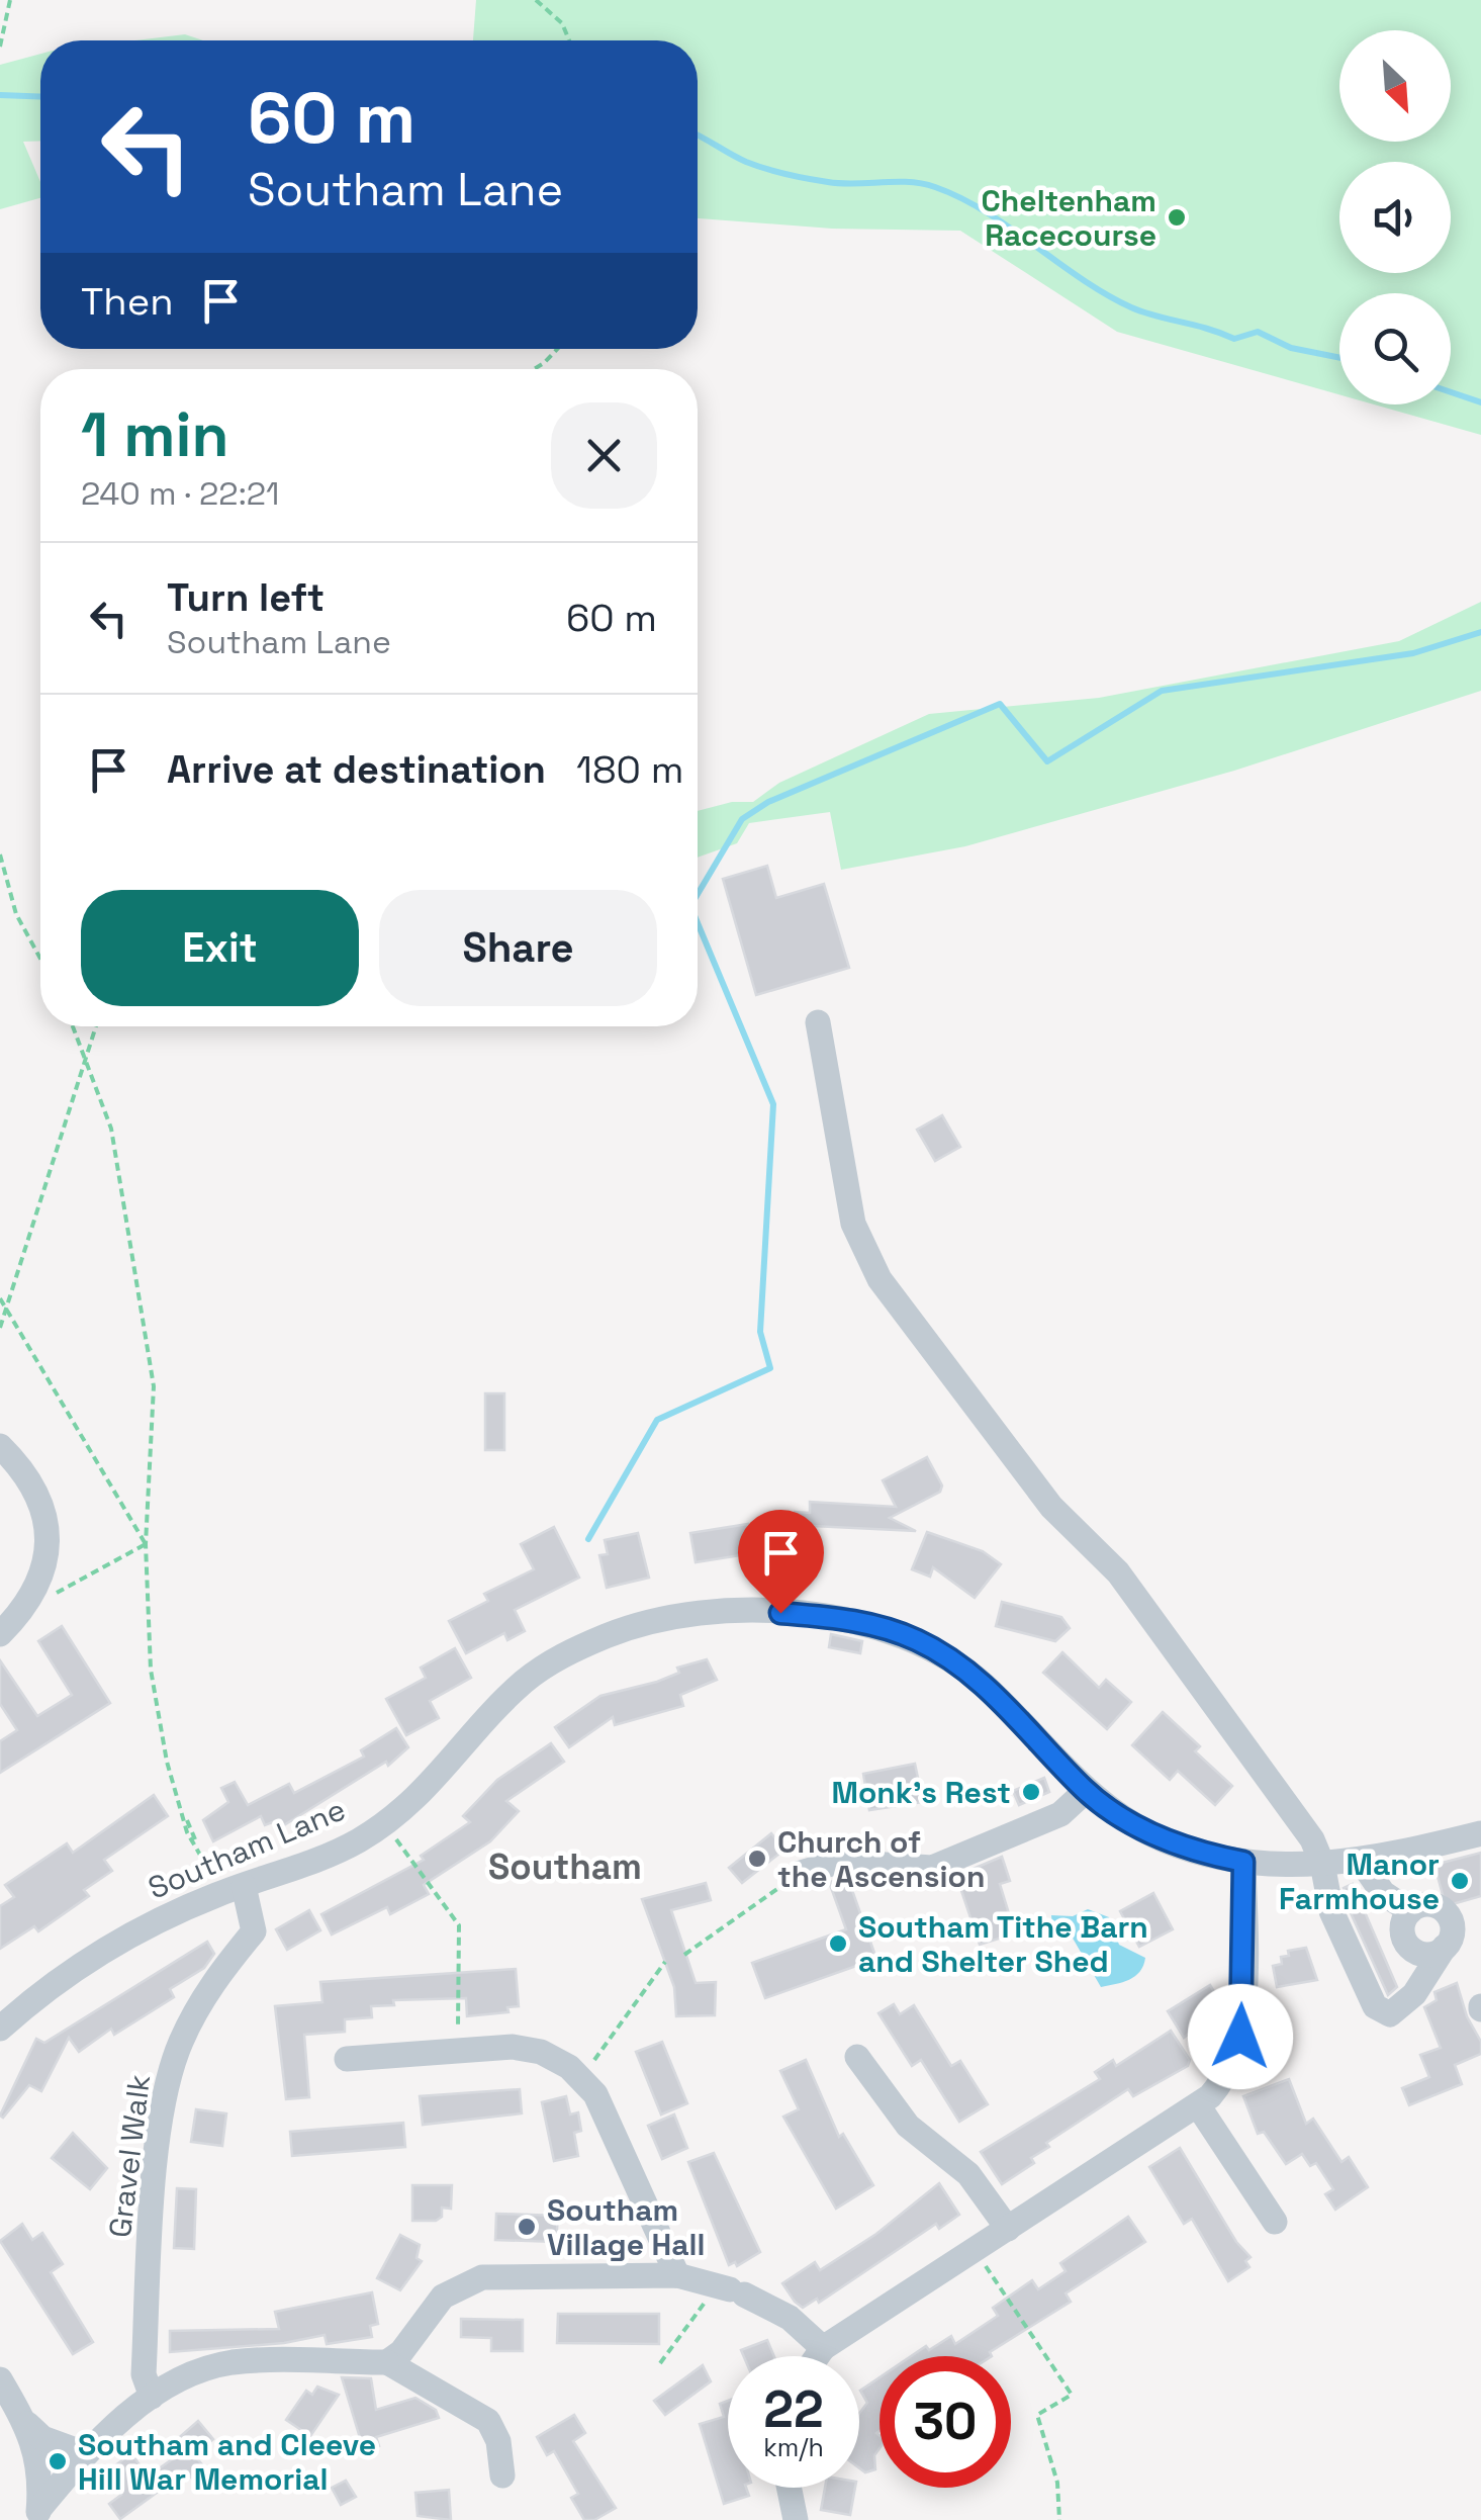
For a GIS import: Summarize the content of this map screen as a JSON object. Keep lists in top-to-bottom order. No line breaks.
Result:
{"streets":{"street":["Southam Lane","Gravel Walk"]},"crossings":[["Southam Lane","Gravel Walk"]],"districts":["Southam"],"places":["Cheltenham Racecourse","Monk's Rest","Church of the Ascension","Manor Farmhouse","Southam Tithe Barn and Shelter Shed","Southam Village Hall","Southam and Cleeve Hill War Memorial"],"north":"bottom right","page":{"turn":["60 m","Southam Lane"],"then":"Then","heading":["1 min","240 m · 22:21"],"list":[{"name":"Turn left","note":"Southam Lane","value":"60 m"},{"name":"Arrive at destination","value":"180 m"}],"buttons":["Exit","Share"],"speed":"22 km/h","limit":"30"}}
